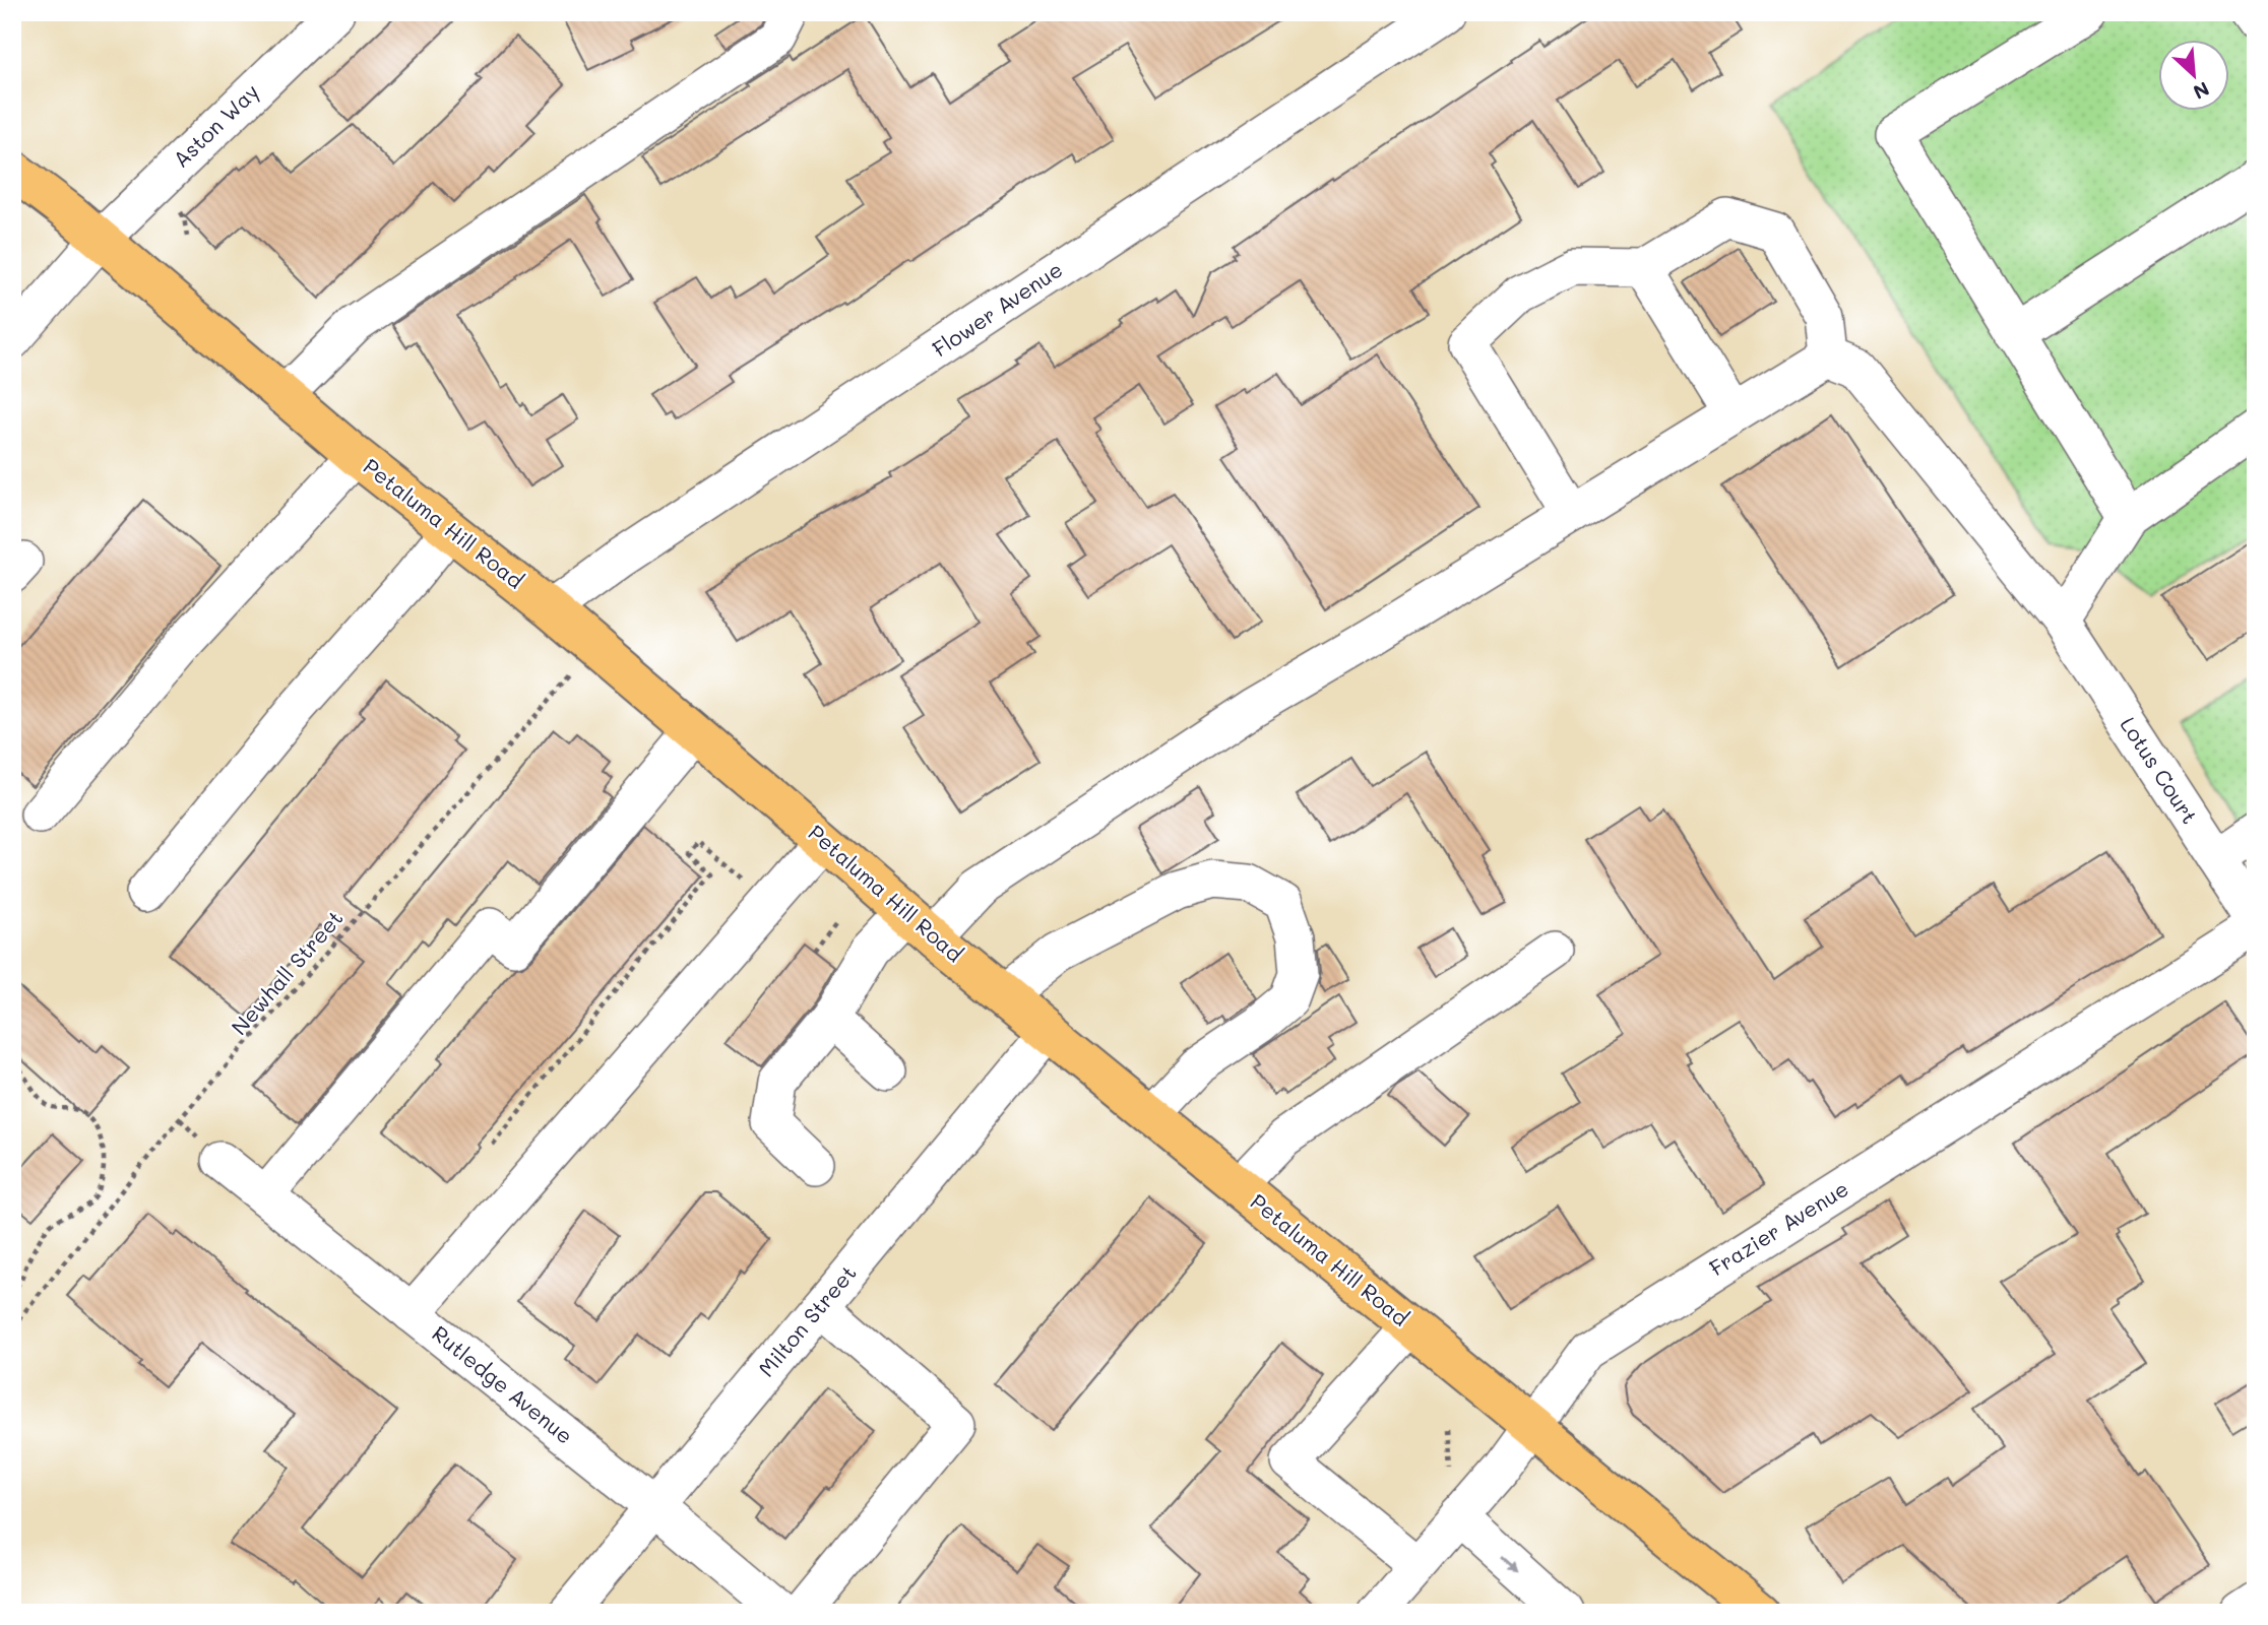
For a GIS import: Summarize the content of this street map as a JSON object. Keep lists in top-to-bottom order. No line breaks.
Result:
{"streets":{"main road":["Petaluma Hill Road"],"street":["Aston Way","Flower Avenue","Lotus Court","Frazier Avenue","Milton Street","Rutledge Avenue"],"path":["Newhall Street"]},"crossings":[["Aston Way","Petaluma Hill Road"],["Flower Avenue","Petaluma Hill Road"],["Petaluma Hill Road","Newhall Street"],["Petaluma Hill Road","Frazier Avenue"],["Petaluma Hill Road","Milton Street"],["Milton Street","Rutledge Avenue"]],"north":"bottom right"}
